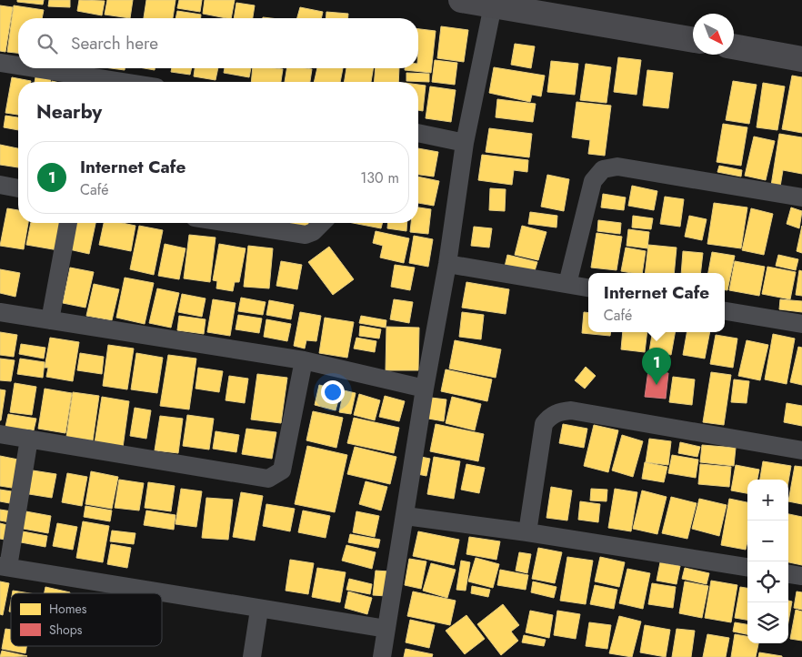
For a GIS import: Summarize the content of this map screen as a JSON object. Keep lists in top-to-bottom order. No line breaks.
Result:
{"legend":["Homes","Shops"],"north":"bottom right","page":{"search":"Search here","heading":"Nearby","list":[{"mark":"1","name":"Internet Cafe","note":"Café","value":"130 m"}],"popup":["Internet Cafe","Café"],"pins":"1","map_buttons":["+","−"]}}
